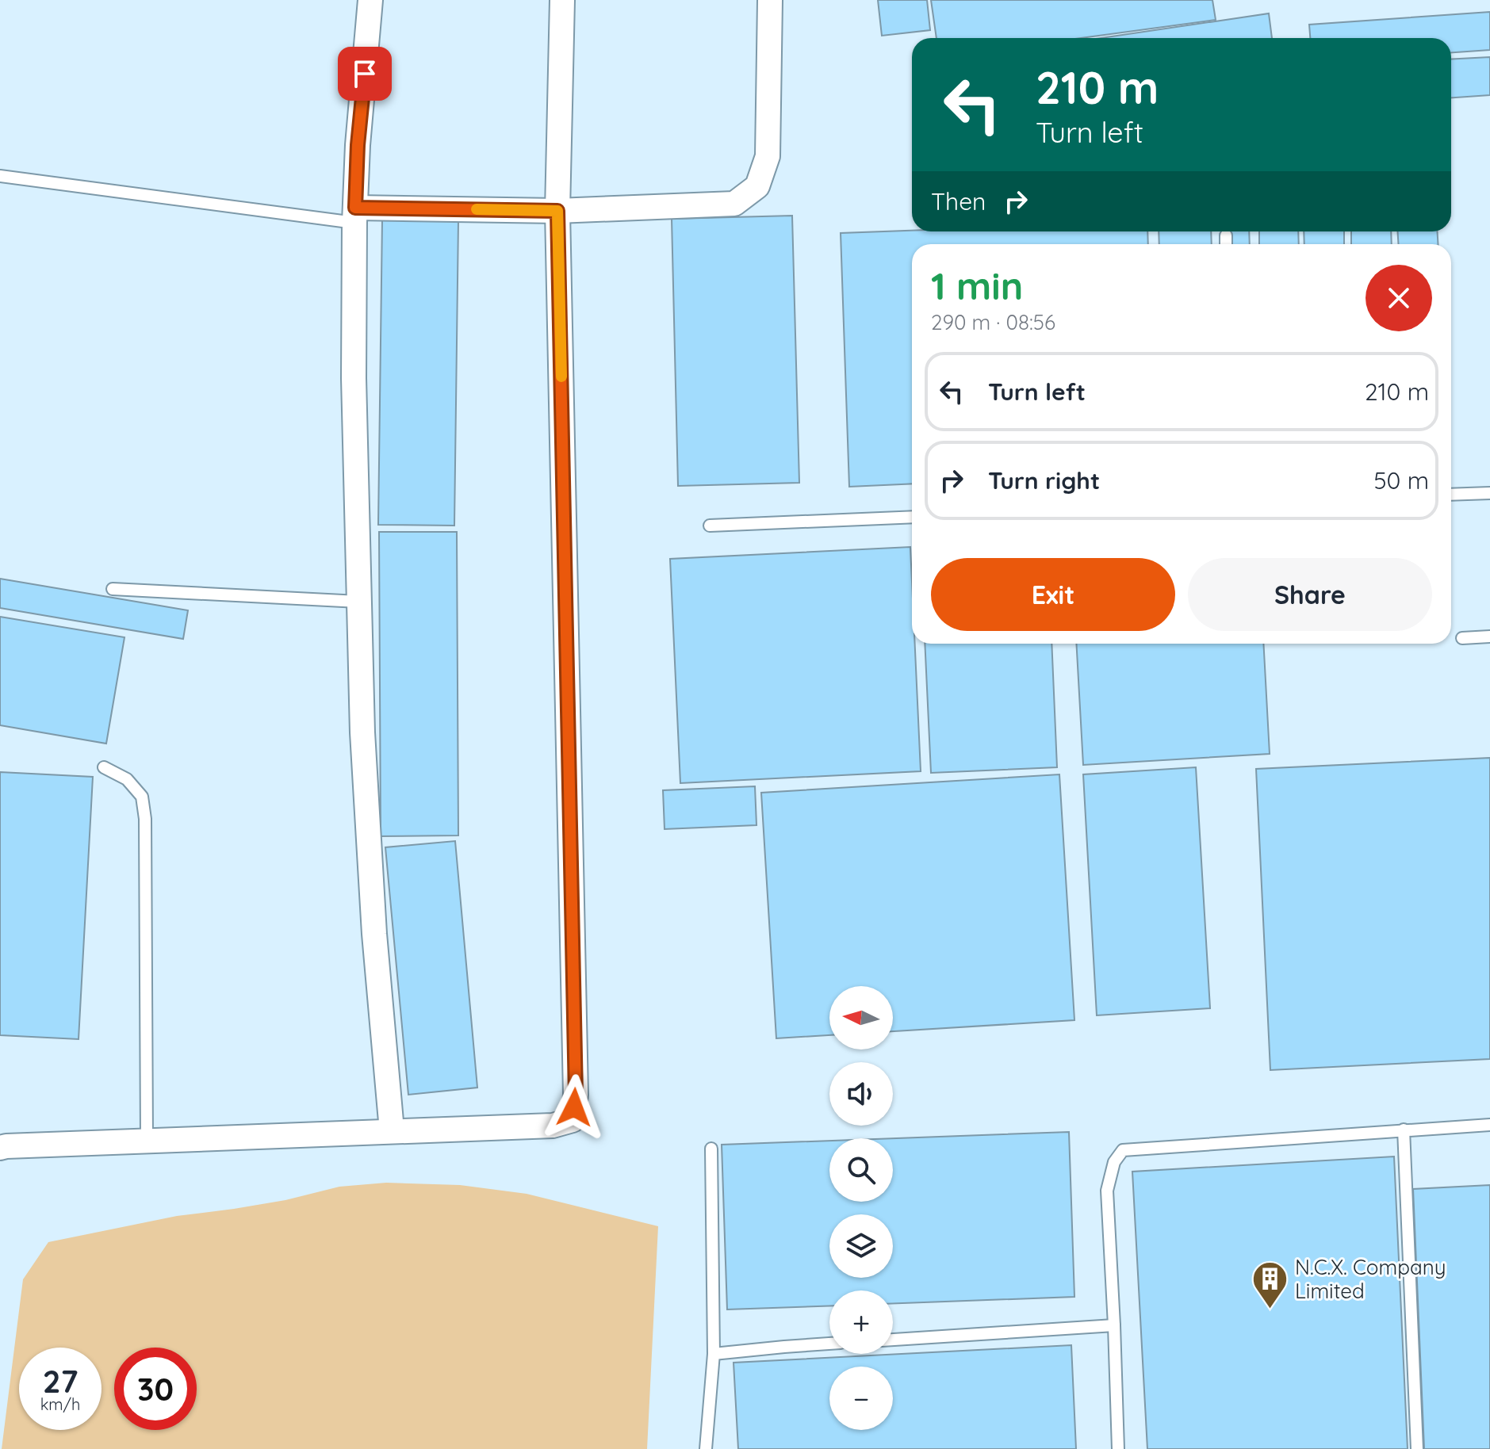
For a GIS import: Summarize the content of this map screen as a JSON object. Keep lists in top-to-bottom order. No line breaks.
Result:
{"places":{"building":["N.C.X. Company Limited"]},"north":"left","page":{"turn":["210 m","Turn left"],"then":"Then","heading":["1 min","290 m · 08:56"],"list":[{"name":"Turn left","value":"210 m"},{"name":"Turn right","value":"50 m"}],"buttons":["Exit","Share"],"map_buttons":["+","−"],"speed":"27 km/h","limit":"30"}}
